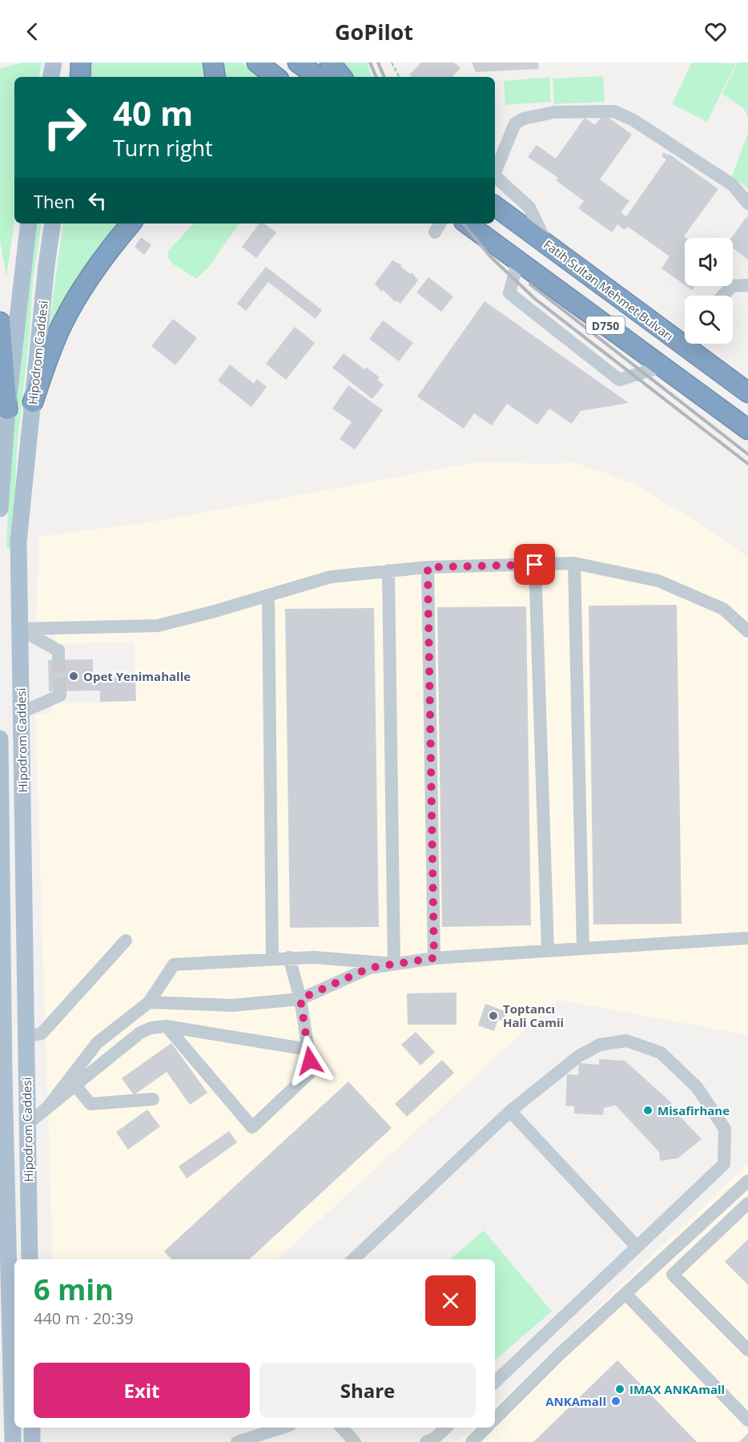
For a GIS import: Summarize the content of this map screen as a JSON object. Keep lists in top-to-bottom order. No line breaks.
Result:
{"streets":{"highway":["Fatih Sultan Mehmet Bulvarı","D750"],"main road":["Hipodrom Caddesi"]},"places":["Opet Yenimahalle","Toptancı Hali Camii","Misafirhane","IMAX ANKAmall","ANKAmall"],"page":{"header":"GoPilot","turn":["40 m","Turn right"],"then":"Then","heading":["6 min","440 m · 20:39"],"buttons":["Exit","Share"]}}
